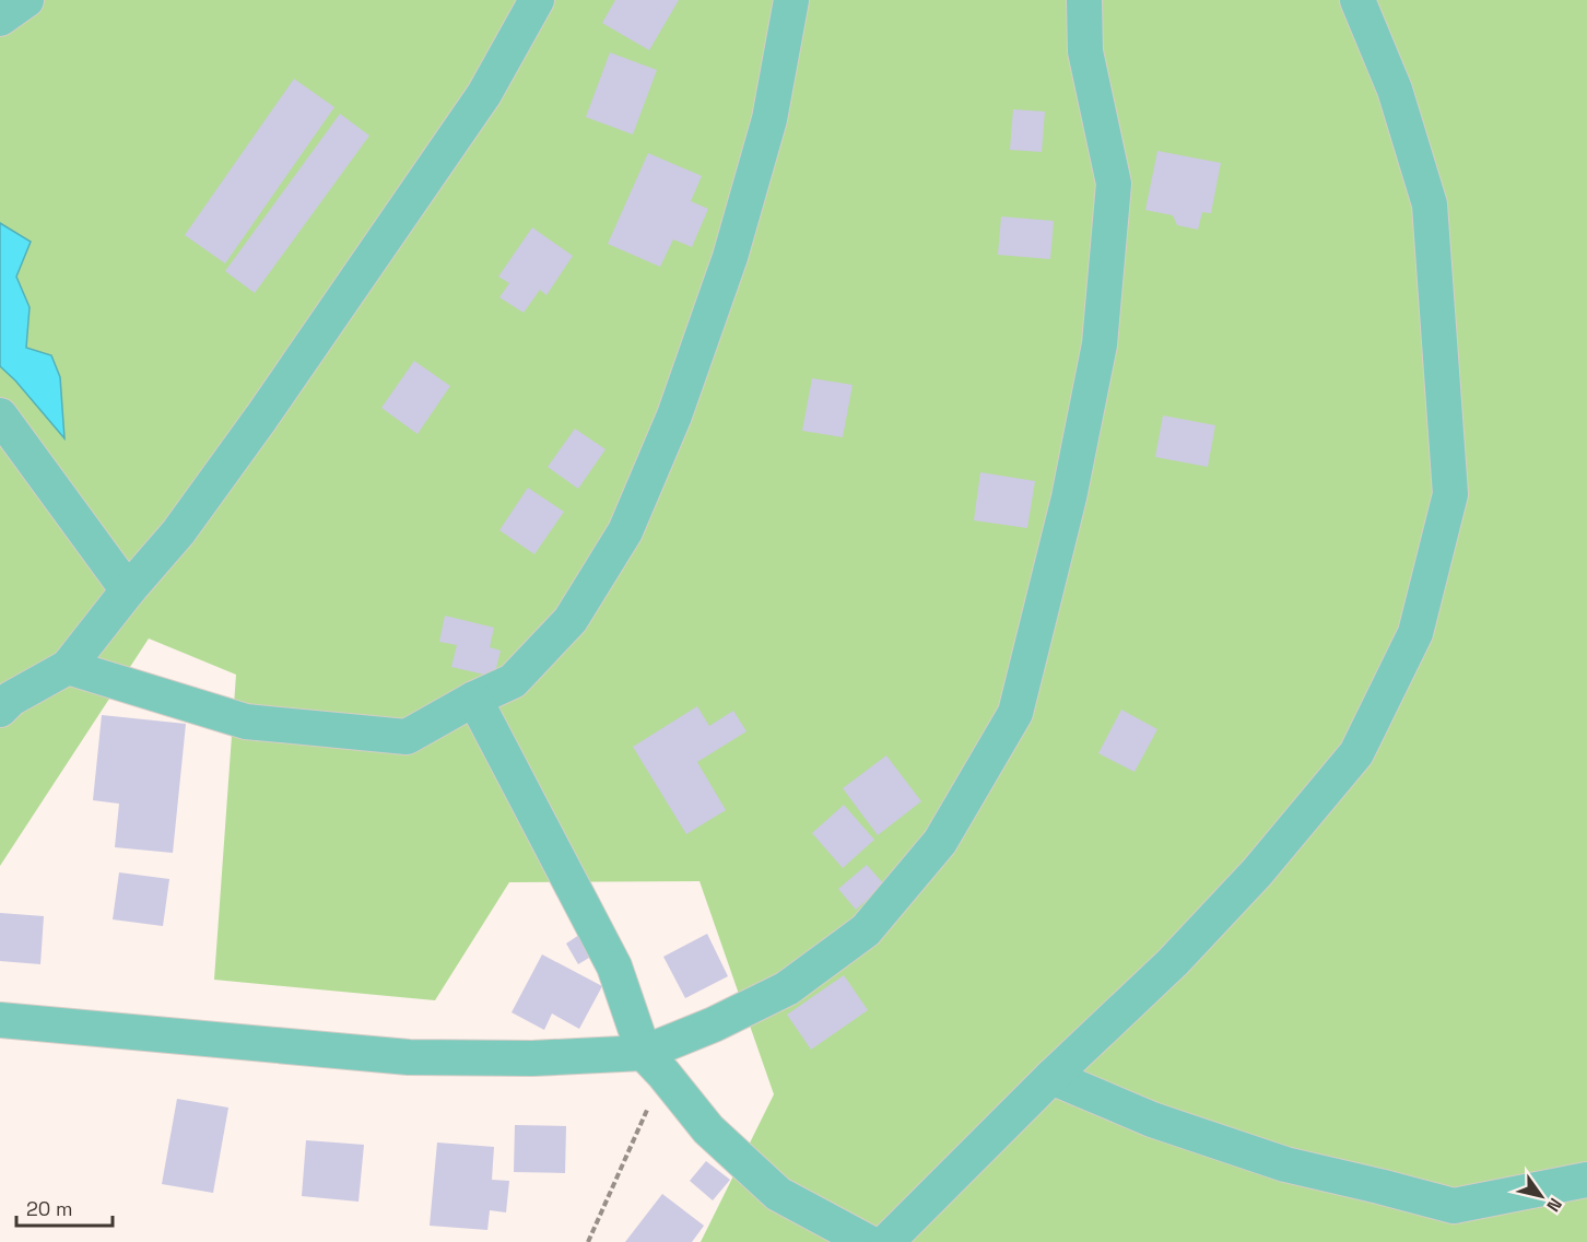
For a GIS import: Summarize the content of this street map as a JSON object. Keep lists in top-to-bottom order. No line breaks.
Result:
{"scale_bar":"20 m","north":"bottom right"}
